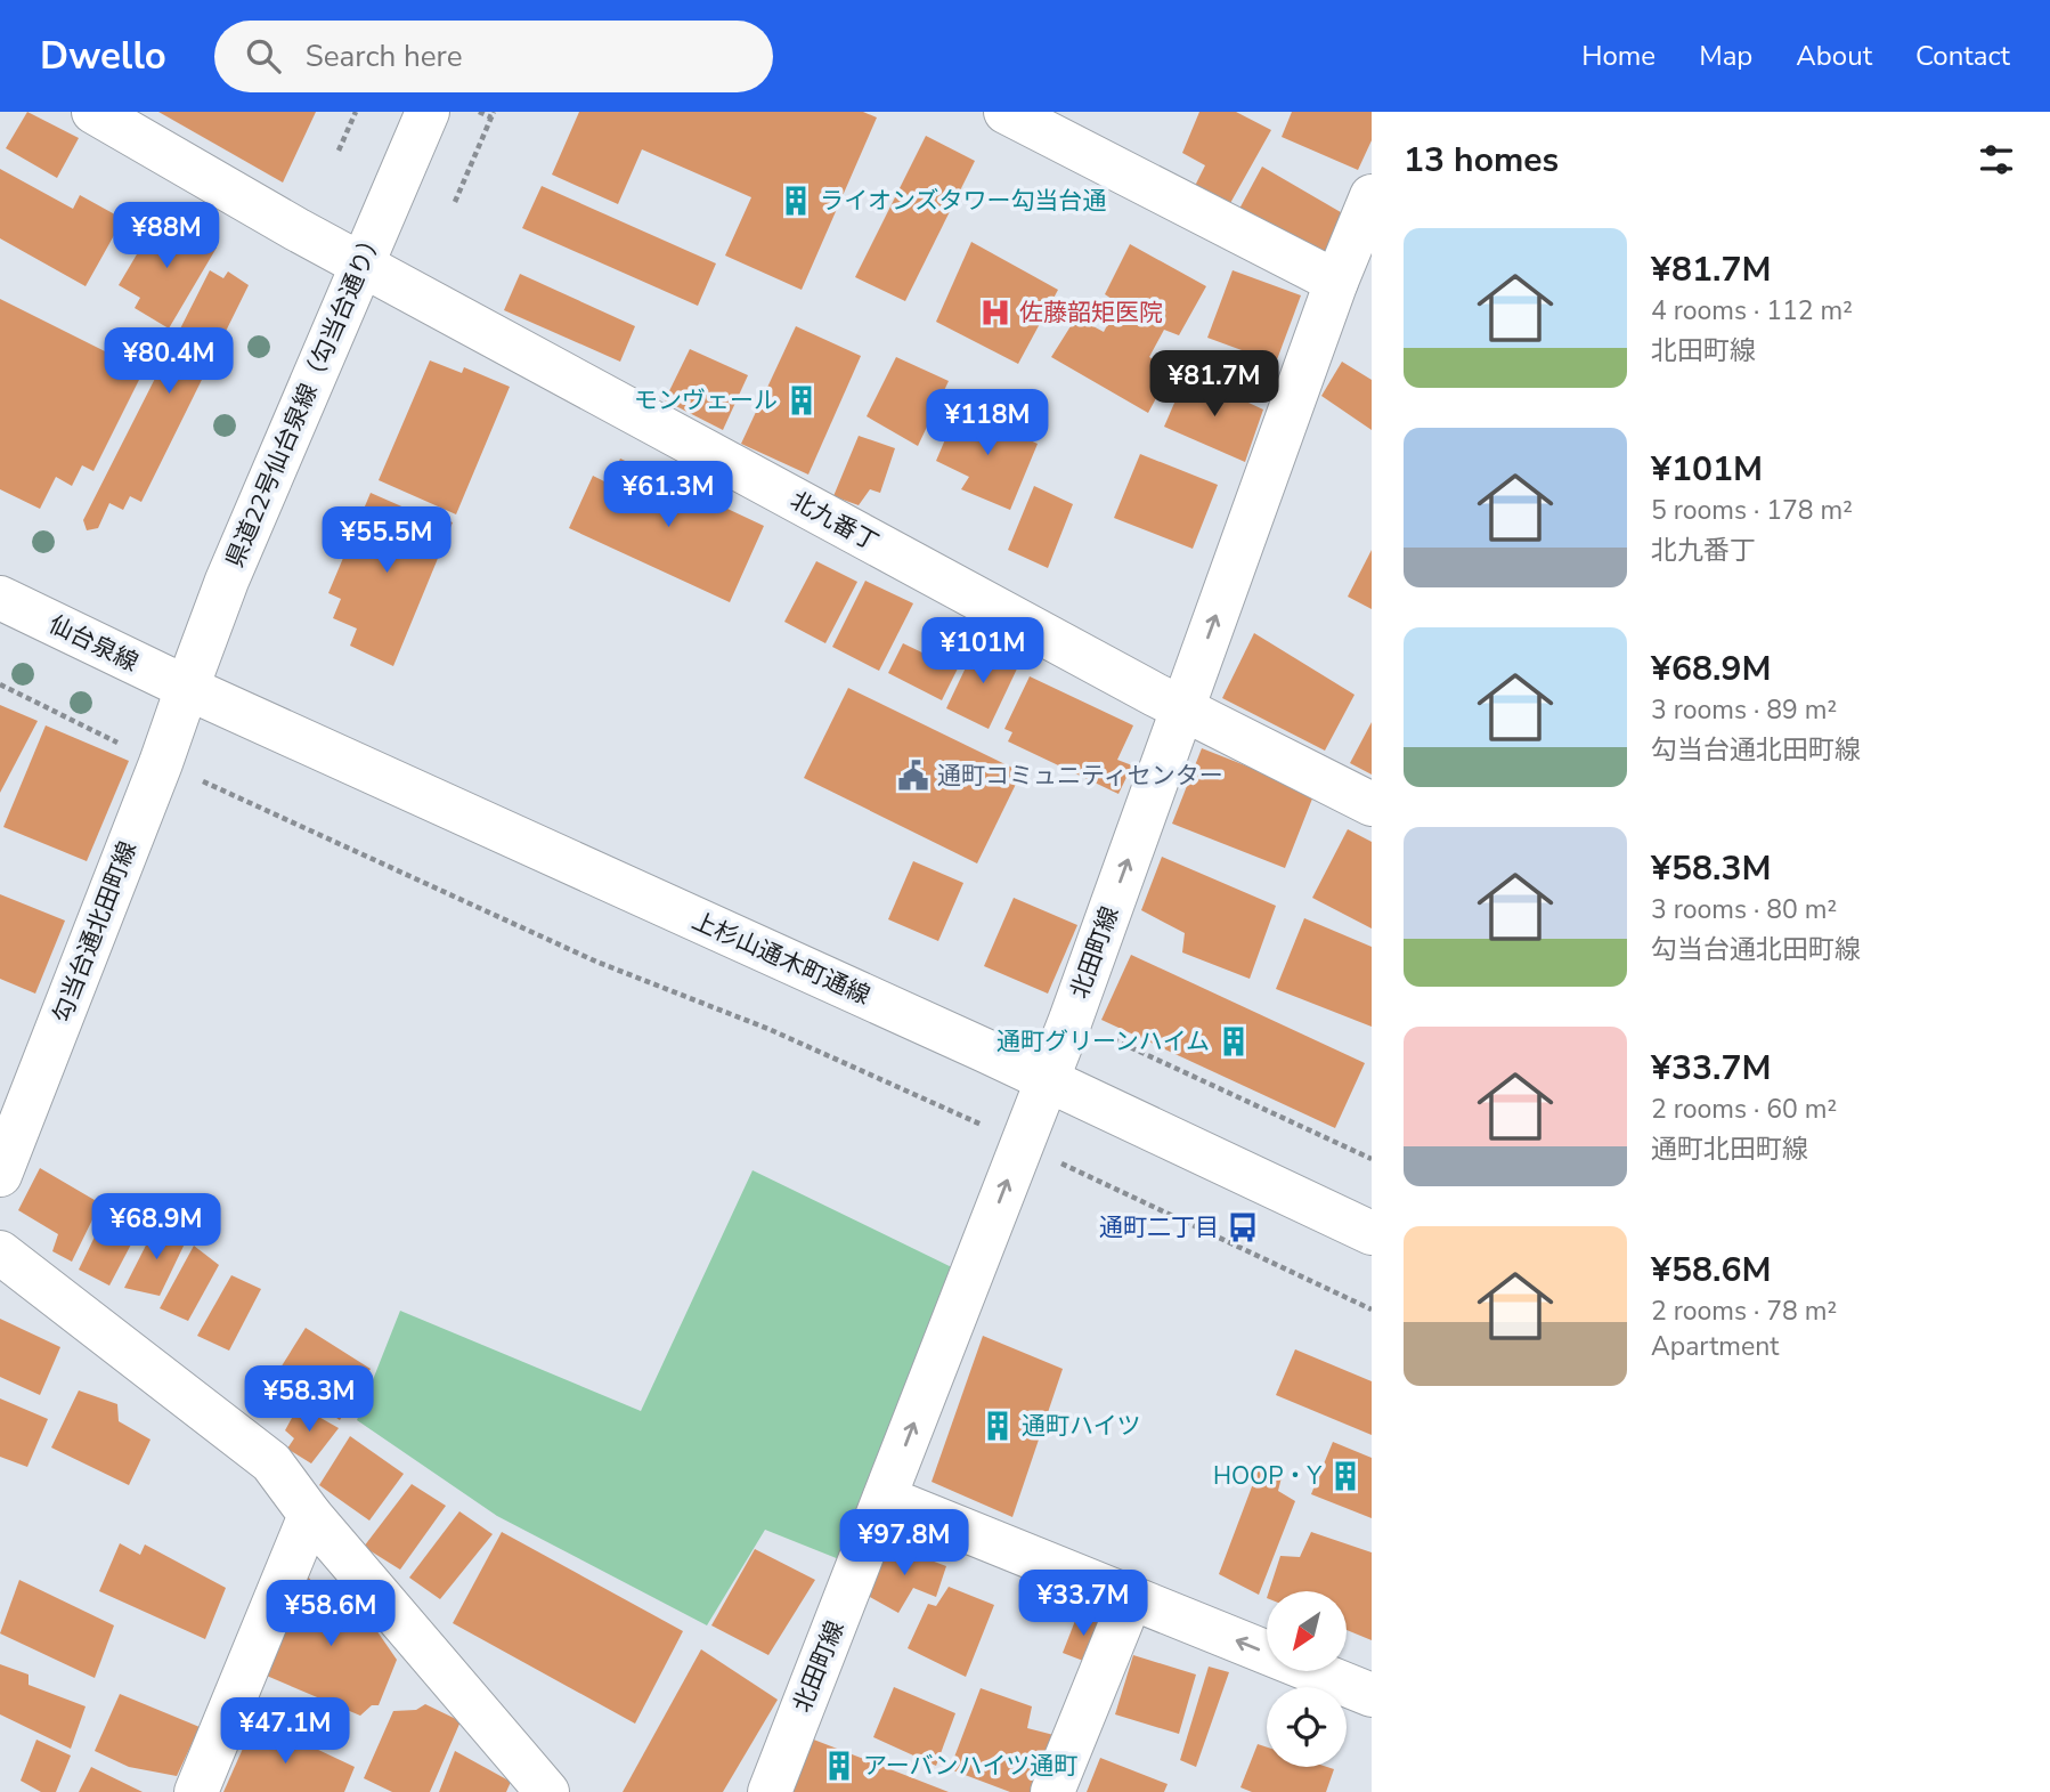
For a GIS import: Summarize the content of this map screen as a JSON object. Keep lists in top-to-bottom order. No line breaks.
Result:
{"streets":{"street":["県道22号仙台泉線（勾当台通り）","北九番丁","仙台泉線","勾当台通北田町線","北田町線","上杉山通木町通線"]},"crossings":[["県道22号仙台泉線（勾当台通り）","北九番丁"],["県道22号仙台泉線（勾当台通り）","仙台泉線"],["県道22号仙台泉線（勾当台通り）","勾当台通北田町線"],["県道22号仙台泉線（勾当台通り）","上杉山通木町通線"],["北九番丁","北田町線"],["仙台泉線","勾当台通北田町線"],["仙台泉線","上杉山通木町通線"],["勾当台通北田町線","上杉山通木町通線"],["北田町線","上杉山通木町通線"]],"one_way":["北田町線"],"places":{"building":["ライオンズタワー勾当台通","モンヴェール","通町グリーンハイム","通町ハイツ","HOOP・Y","アーバンハイツ通町"],"hospital":["佐藤韶矩医院"],"public building":["通町コミュニティセンター"],"bus stop":["通町二丁目"]},"north":"bottom left","page":{"header":"Dwello","search":"Search here","nav":["Home","Map","About","Contact"],"heading":"13 homes","price":["¥88M","¥80.4M","¥81.7M","¥118M","¥61.3M","¥55.5M","¥101M","¥68.9M","¥58.3M","¥97.8M","¥33.7M","¥58.6M","¥47.1M"],"list":[{"name":"¥81.7M","note":"4 rooms · 112 m² · 北田町線"},{"name":"¥101M","note":"5 rooms · 178 m² · 北九番丁"},{"name":"¥68.9M","note":"3 rooms · 89 m² · 勾当台通北田町線"},{"name":"¥58.3M","note":"3 rooms · 80 m² · 勾当台通北田町線"},{"name":"¥33.7M","note":"2 rooms · 60 m² · 通町北田町線"},{"name":"¥58.6M","note":"2 rooms · 78 m² · Apartment"}]}}
